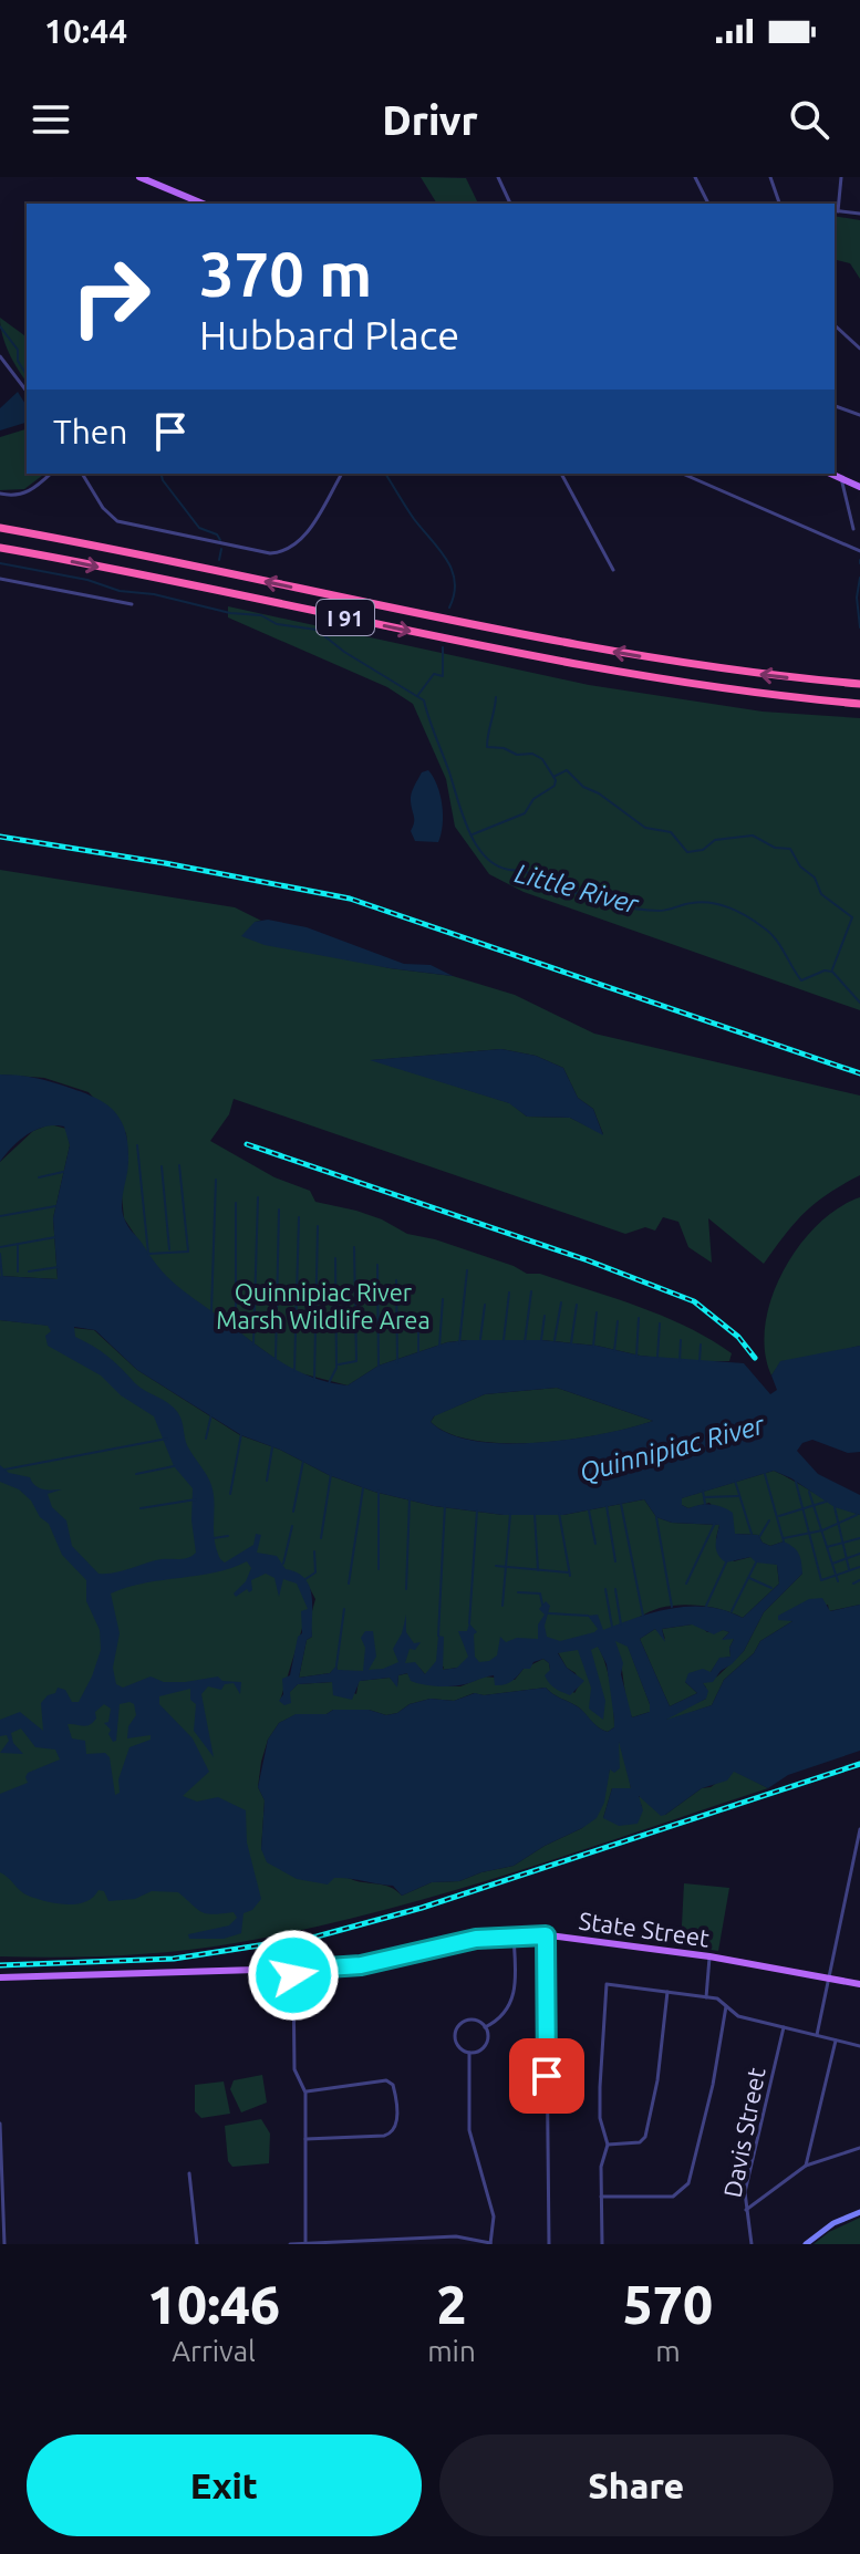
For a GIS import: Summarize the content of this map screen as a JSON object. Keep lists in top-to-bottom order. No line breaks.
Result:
{"streets":{"highway":["I 91"],"main road":["State Street"],"street":["Davis Street"]},"water":["Little River","Quinnipiac River"],"parks":["Quinnipiac River Marsh Wildlife Area"],"page":{"status":"10:44","header":"Drivr","turn":["370 m","Hubbard Place"],"then":"Then","eta":["10:46","Arrival","2","min","570","m"],"buttons":["Exit","Share"]}}
